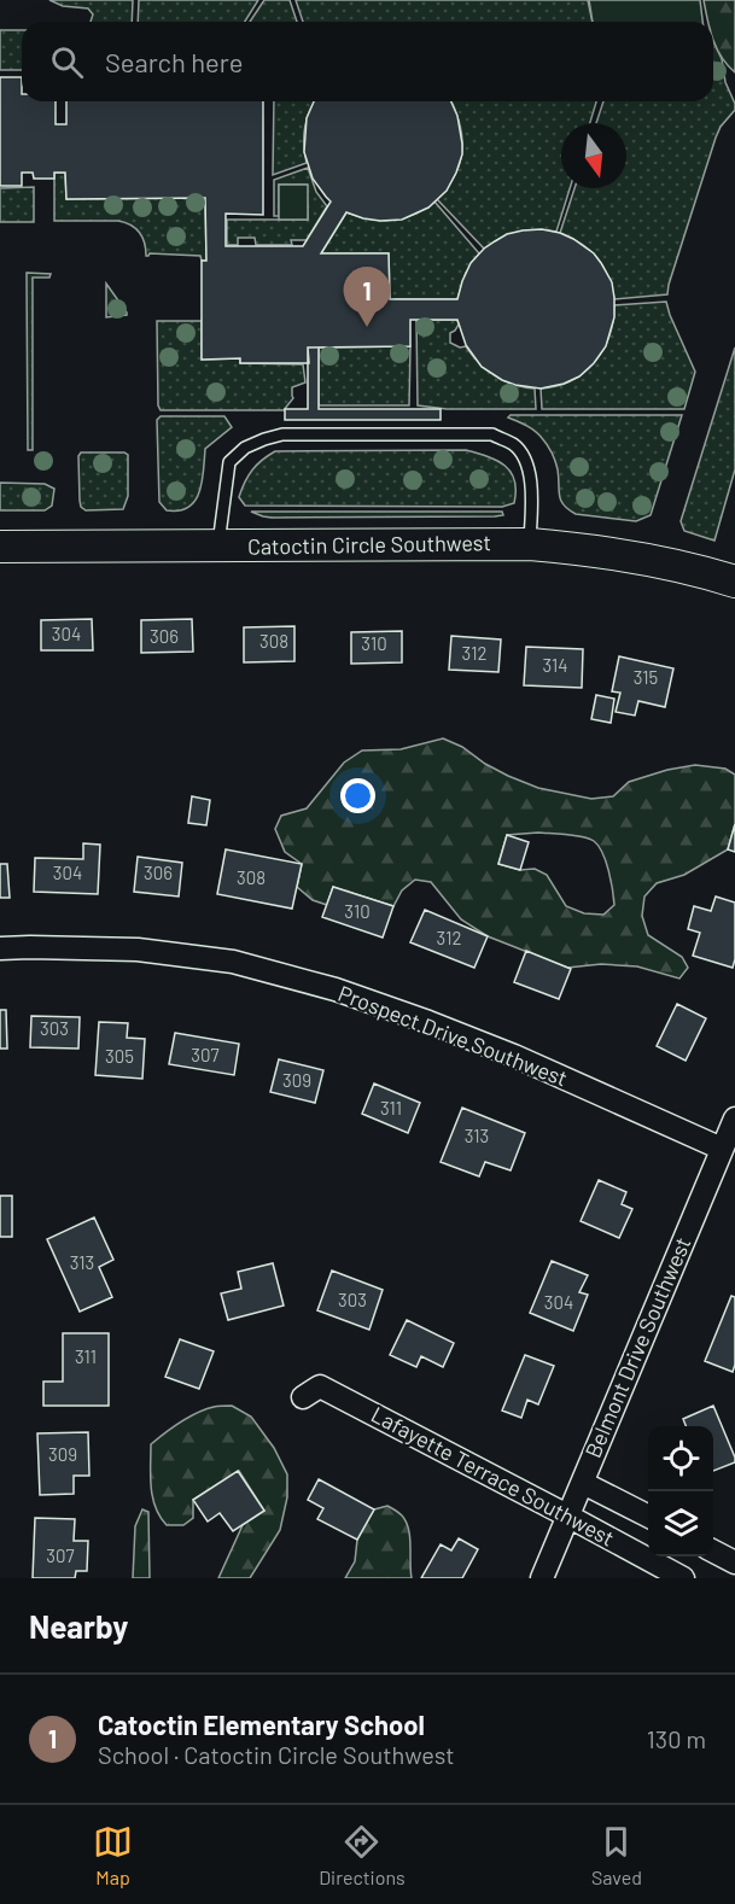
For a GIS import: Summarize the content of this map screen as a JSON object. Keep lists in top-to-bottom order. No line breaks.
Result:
{"streets":{"main road":["Catoctin Circle Southwest"],"street":["Prospect Drive Southwest","Belmont Drive Southwest","Lafayette Terrace Southwest"]},"crossings":[["Prospect Drive Southwest","Belmont Drive Southwest"],["Belmont Drive Southwest","Lafayette Terrace Southwest"]],"house_numbers":["304","306","308","310","312","314","315","304","306","308","310","312","303","307","305","309","311","313","313","303","304","311","309","307"],"north":"bottom","page":{"search":"Search here","pins":"1","heading":"Nearby","list":[{"mark":"1","name":"Catoctin Elementary School","note":"School · Catoctin Circle Southwest","value":"130 m"}],"nav":["Map","Directions","Saved"]}}
